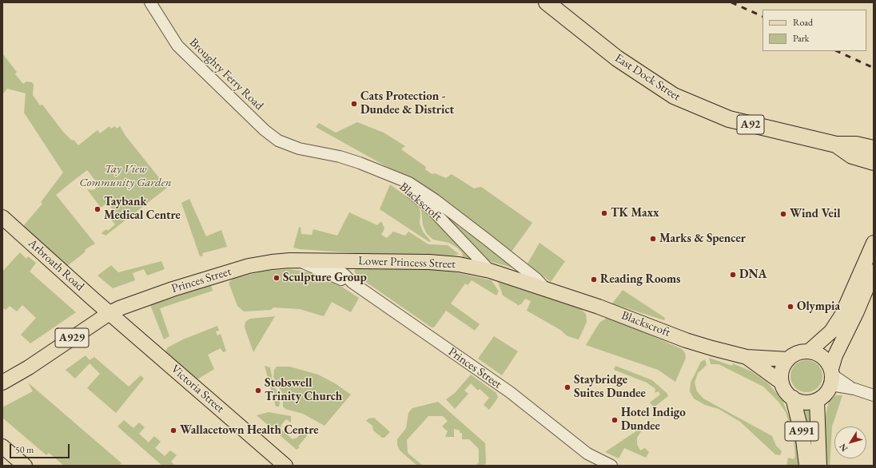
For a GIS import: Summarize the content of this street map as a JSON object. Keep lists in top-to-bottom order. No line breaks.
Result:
{"streets":{"highway":["East Dock Street","A92"],"main road":["Blackscroft","Lower Princess Street","Arbroath Road","Princes Street","A929","Victoria Street","A991"],"street":["Broughty Ferry Road"]},"crossings":[["Broughty Ferry Road","Blackscroft"],["Blackscroft","Lower Princess Street"],["Blackscroft","A991"],["Lower Princess Street","Princes Street"],["Arbroath Road","Princes Street"],["Arbroath Road","A929"],["Arbroath Road","Victoria Street"],["Princes Street","A929"],["Princes Street","Victoria Street"],["A929","Victoria Street"]],"parks":["Tay View Community Garden"],"places":["Cats Protection - Dundee & District","Taybank Medical Centre","TK Maxx","Wind Veil","Marks & Spencer","DNA","Sculpture Group","Reading Rooms","Olympia","Staybridge Suites Dundee","Stobswell Trinity Church","Hotel Indigo Dundee","Wallacetown Health Centre"],"legend":["Road","Park"],"scale_bar":"50 m","north":"bottom left"}
